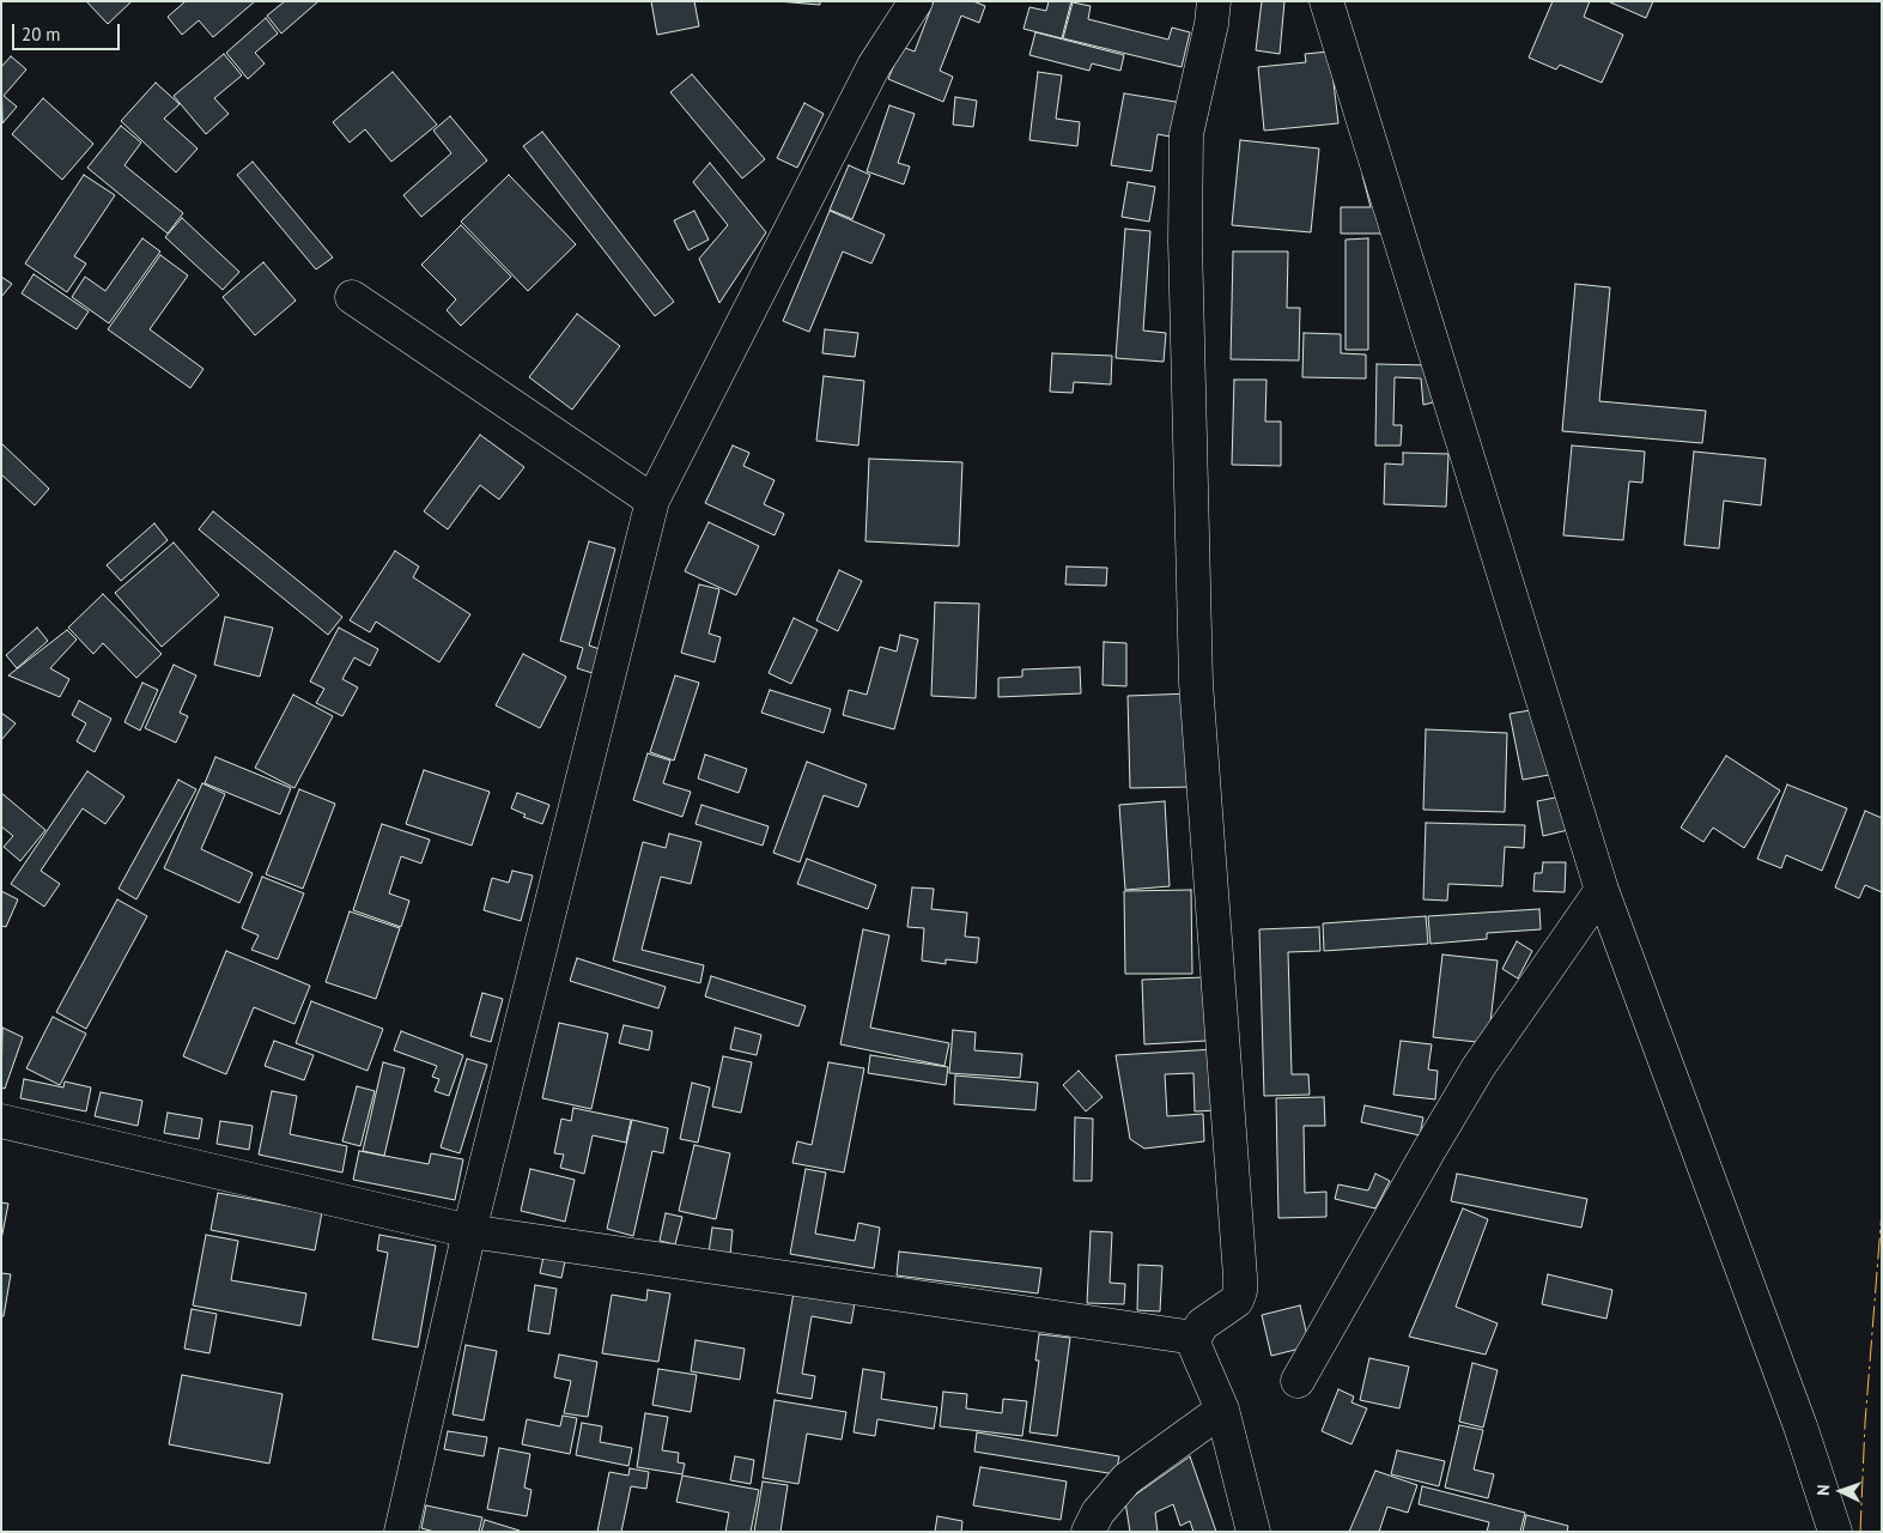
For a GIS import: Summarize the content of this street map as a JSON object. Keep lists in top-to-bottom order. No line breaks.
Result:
{"scale_bar":"20 m","north":"left"}
